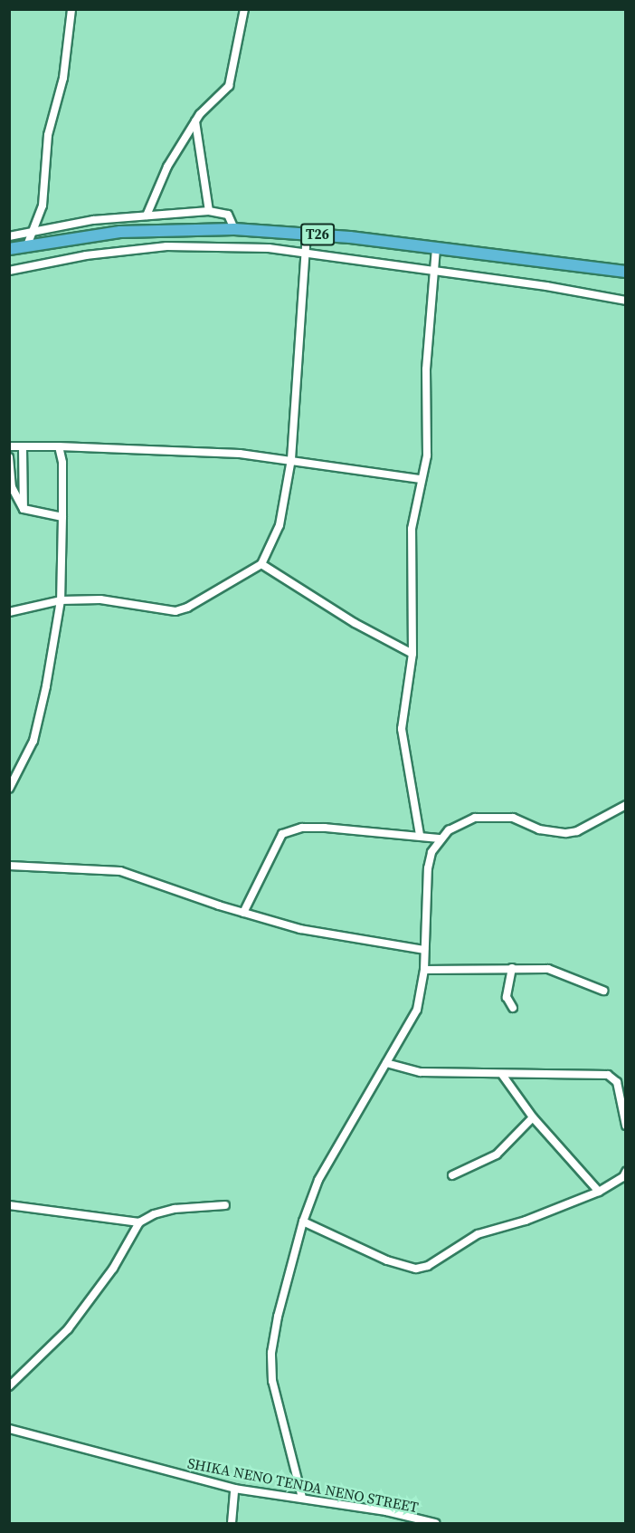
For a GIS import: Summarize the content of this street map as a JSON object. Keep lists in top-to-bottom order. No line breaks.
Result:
{"streets":{"highway":["T26"],"street":["SHIKA NENO TENDA NENO STREET"]}}
